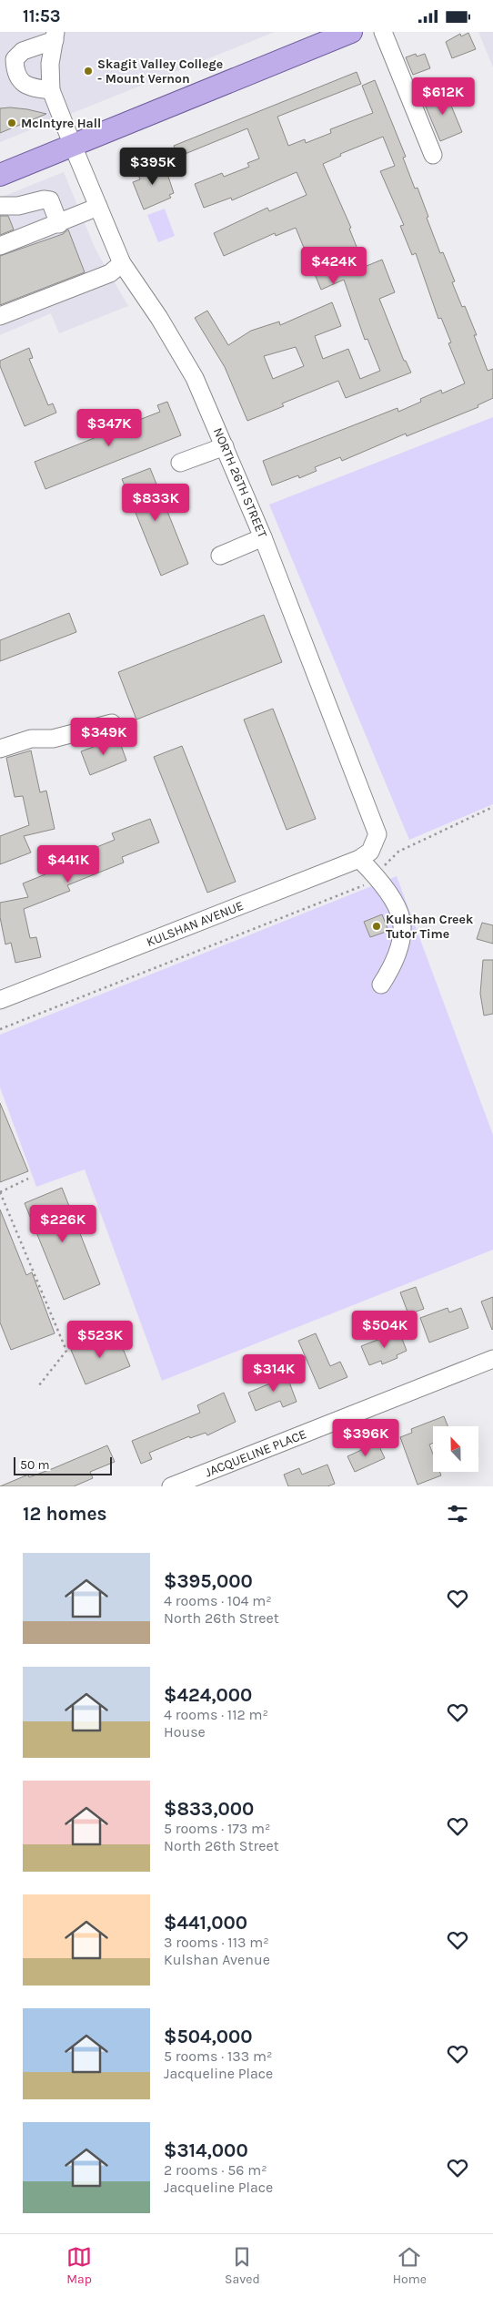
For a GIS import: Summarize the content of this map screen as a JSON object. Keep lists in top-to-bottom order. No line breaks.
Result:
{"streets":{"street":["NORTH 26TH STREET","KULSHAN AVENUE","JACQUELINE PLACE"]},"crossings":[["NORTH 26TH STREET","KULSHAN AVENUE"]],"places":["Skagit Valley College - Mount Vernon","McIntyre Hall","Kulshan Creek Tutor Time"],"scale_bar":"50 m","north":"top","page":{"status":"11:53","price":["$612K","$395K","$424K","$347K","$833K","$349K","$441K","$226K","$504K","$523K","$314K","$396K"],"scale":"50 m","heading":"12 homes","list":[{"name":"$395,000","note":"4 rooms · 104 m² · North 26th Street"},{"name":"$424,000","note":"4 rooms · 112 m² · House"},{"name":"$833,000","note":"5 rooms · 173 m² · North 26th Street"},{"name":"$441,000","note":"3 rooms · 113 m² · Kulshan Avenue"},{"name":"$504,000","note":"5 rooms · 133 m² · Jacqueline Place"},{"name":"$314,000","note":"2 rooms · 56 m² · Jacqueline Place"}],"tabs":["Map","Saved","Home"]}}
